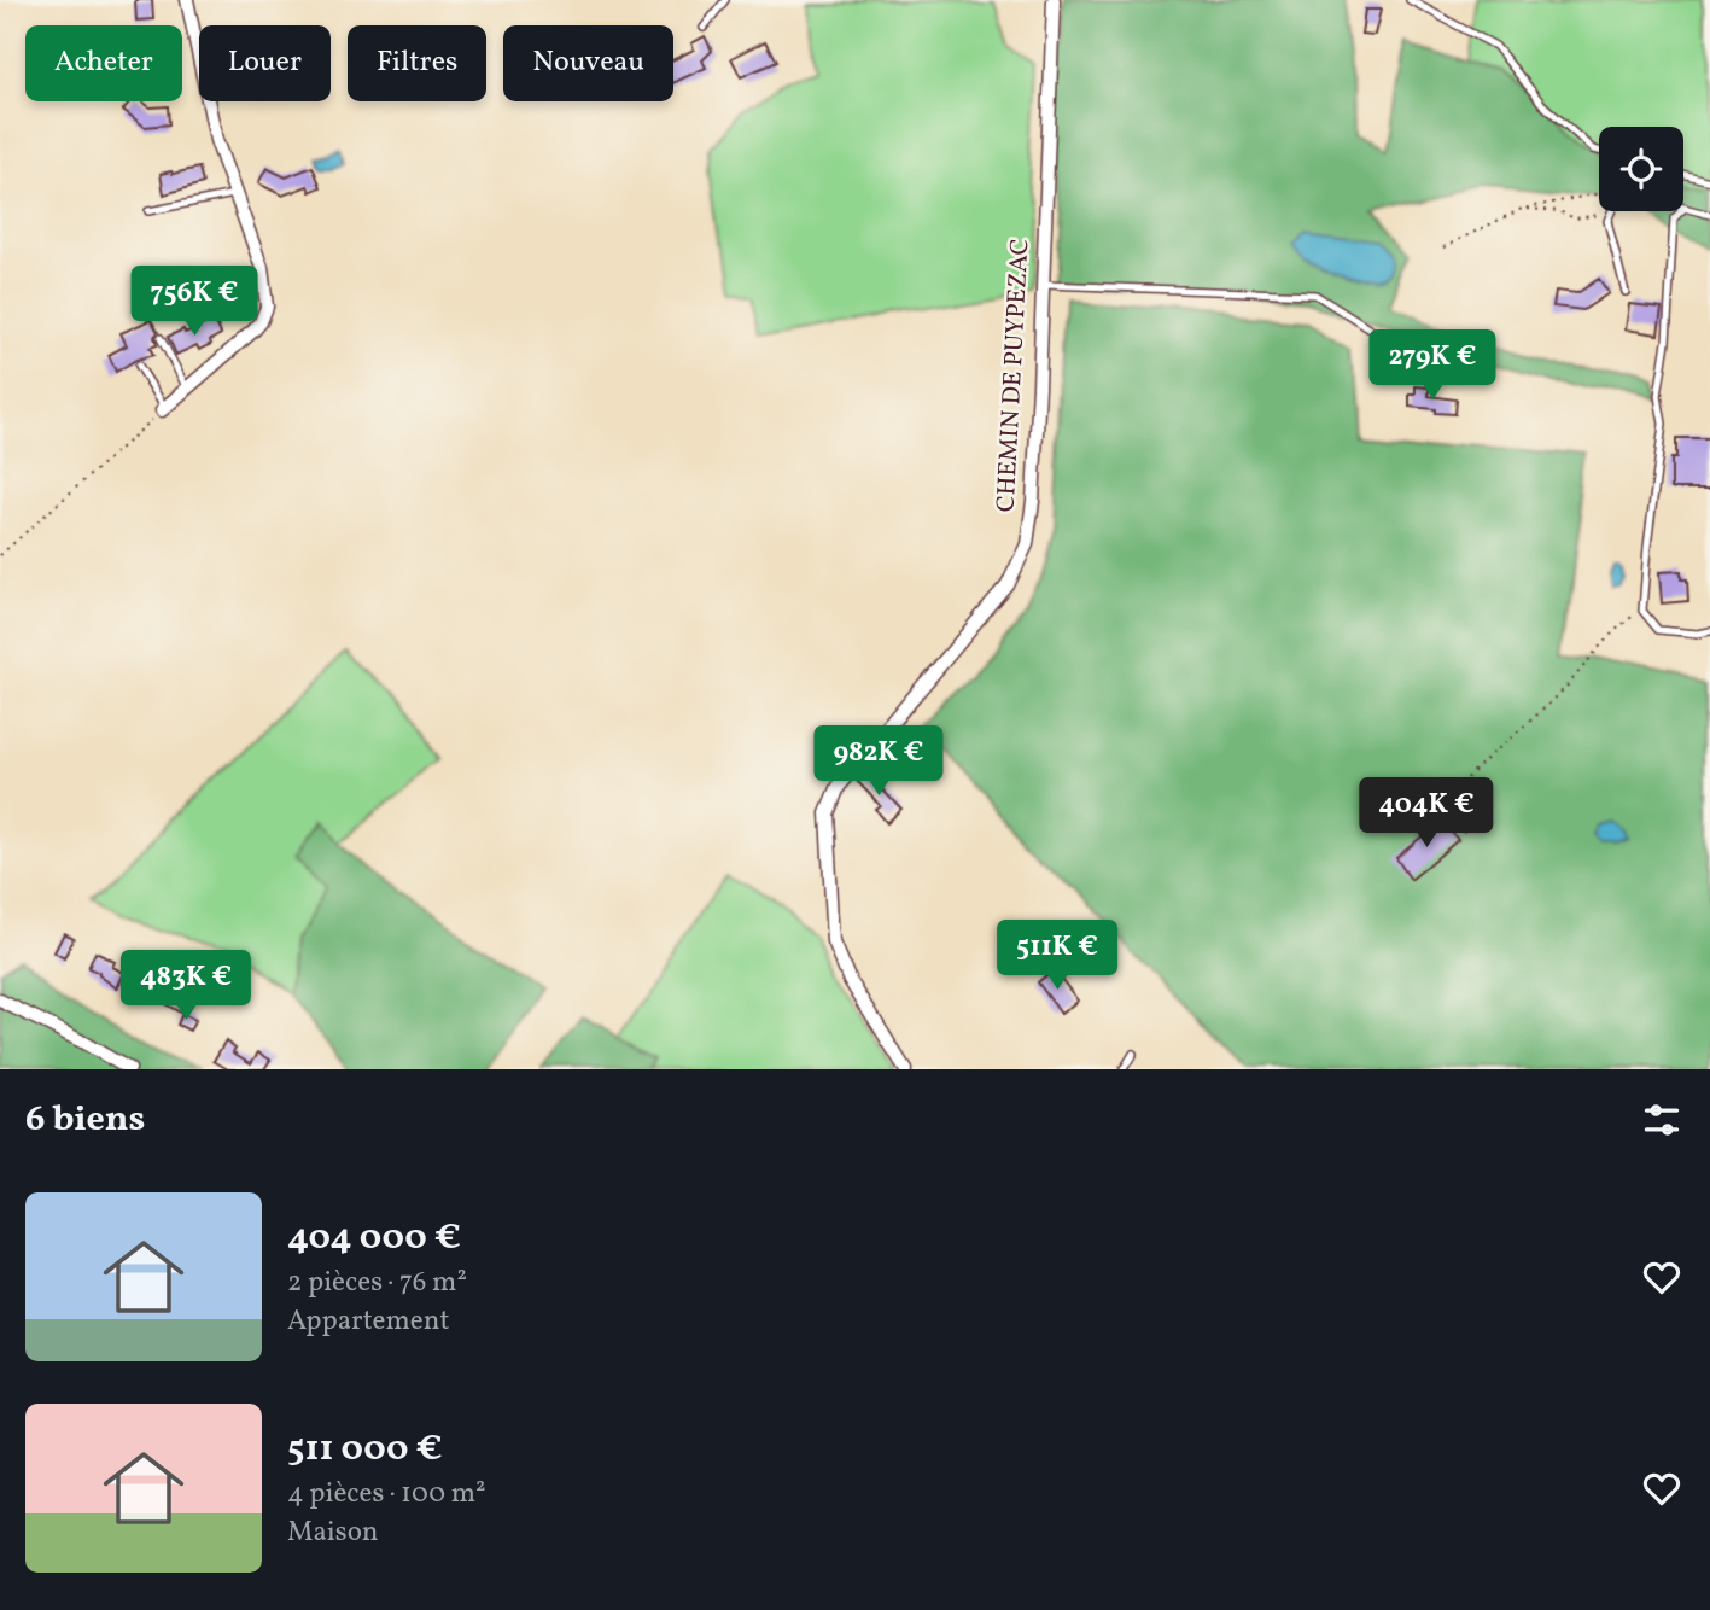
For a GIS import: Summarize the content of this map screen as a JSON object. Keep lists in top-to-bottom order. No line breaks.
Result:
{"streets":{"street":["CHEMIN DE PUYPEZAC"]},"page":{"chip":["Acheter","Louer","Filtres","Nouveau"],"price":["756K €","279K €","982K €","404K €","511K €","483K €"],"heading":"6 biens","list":[{"name":"404 000 €","note":"2 pièces · 76 m² · Appartement"},{"name":"511 000 €","note":"4 pièces · 100 m² · Maison"}]}}
